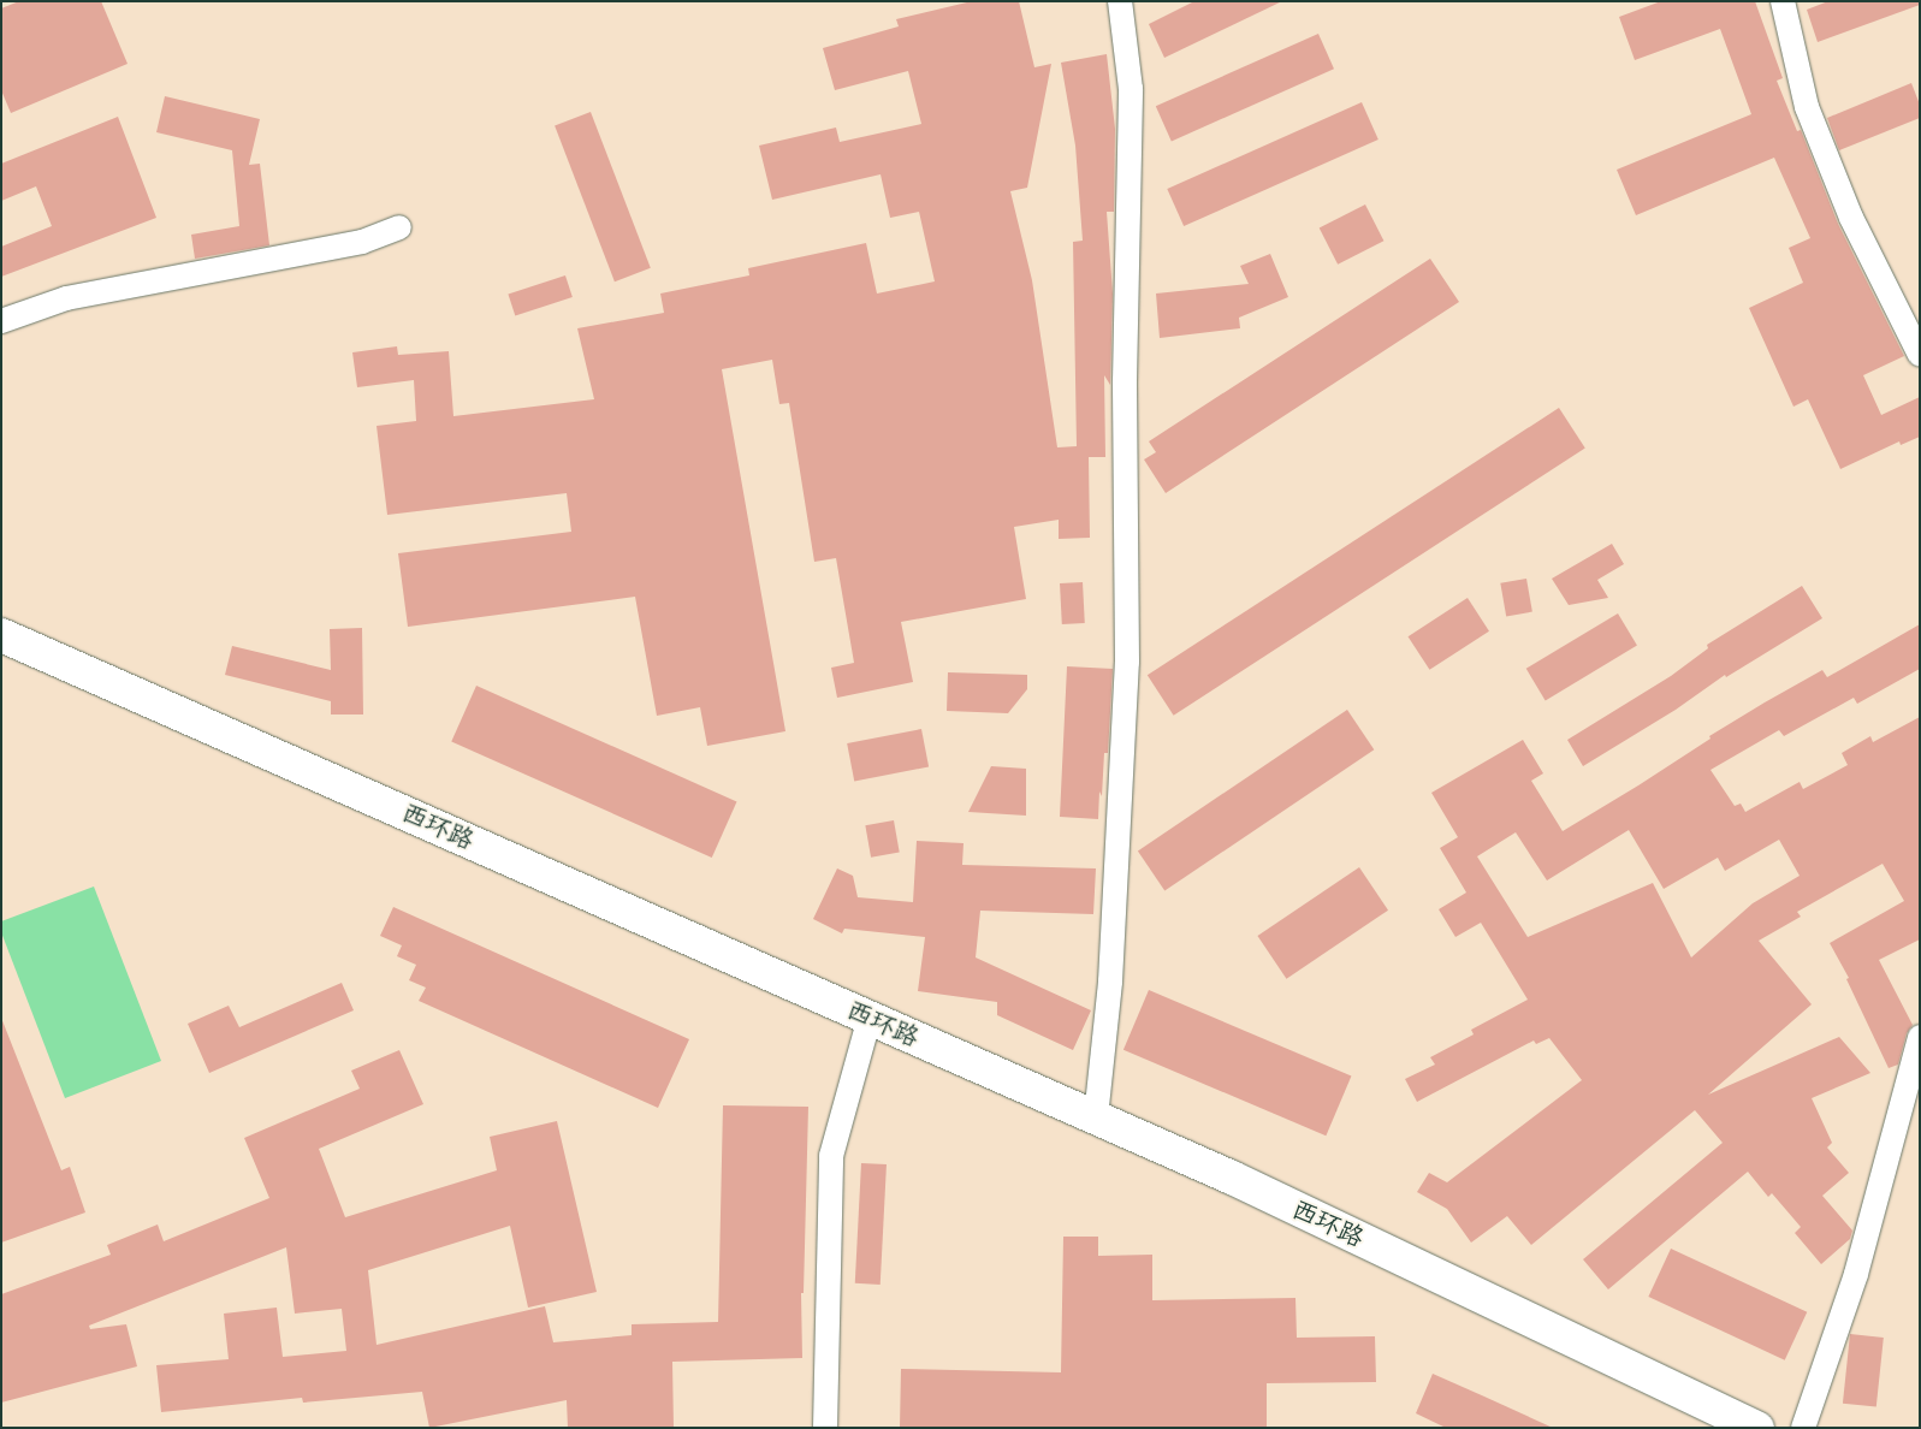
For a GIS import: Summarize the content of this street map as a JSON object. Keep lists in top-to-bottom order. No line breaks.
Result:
{"streets":{"street":["西环路"]}}
